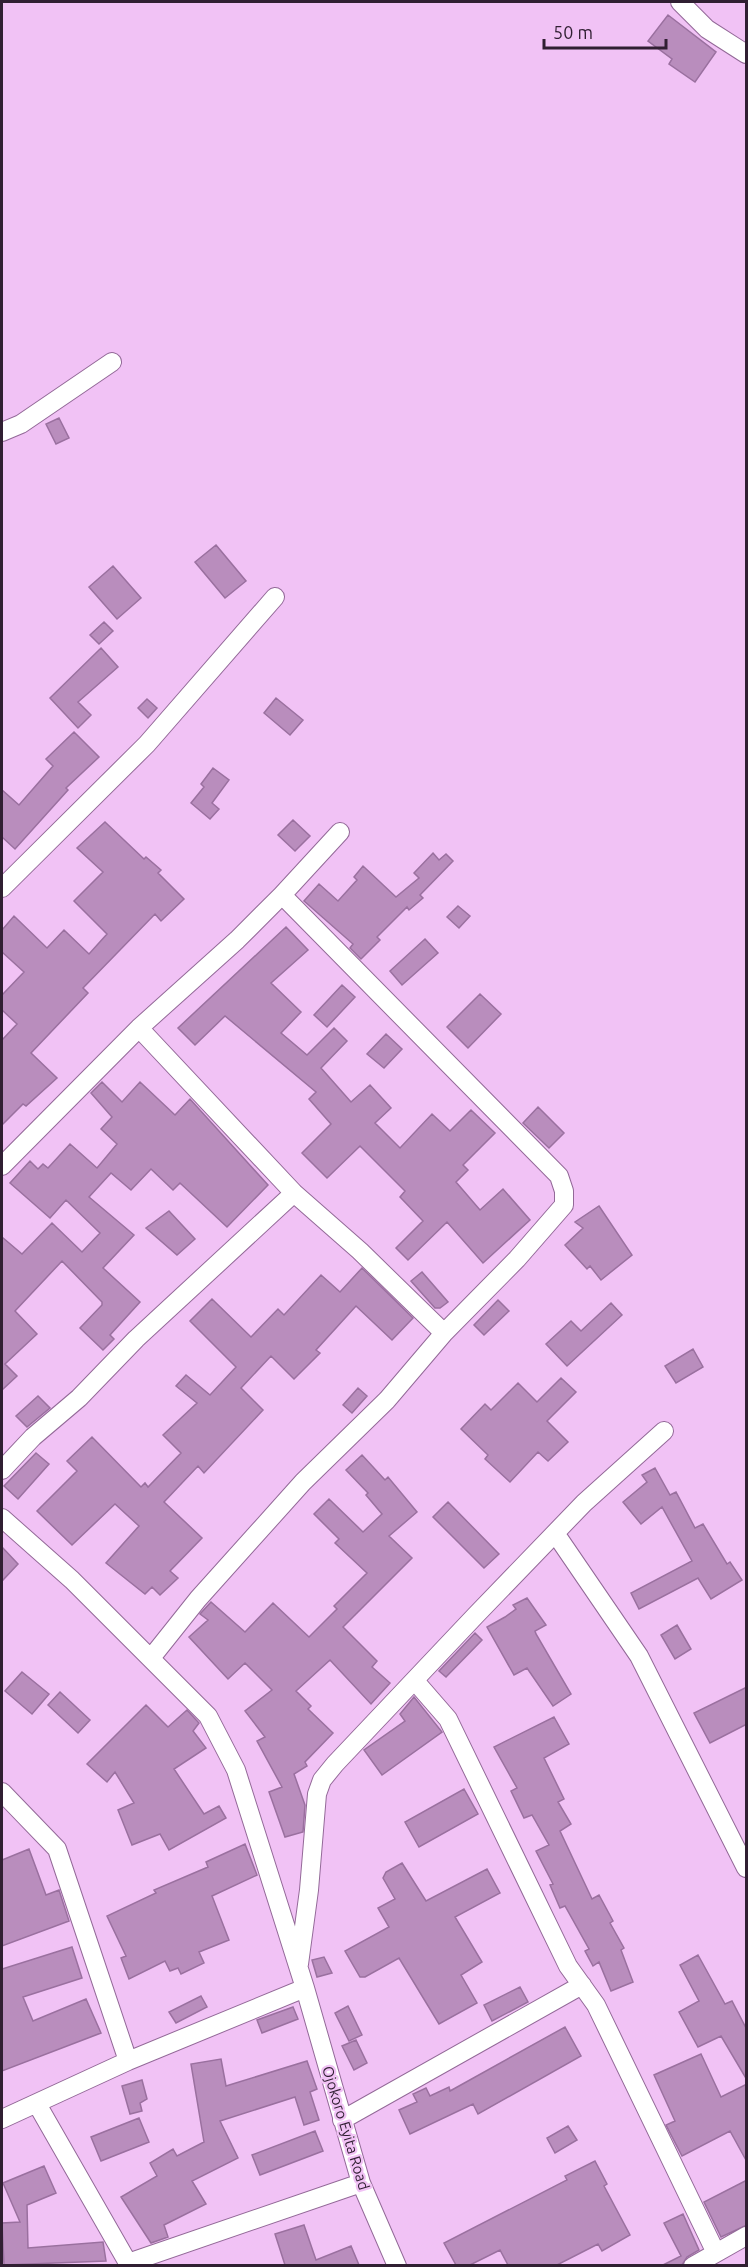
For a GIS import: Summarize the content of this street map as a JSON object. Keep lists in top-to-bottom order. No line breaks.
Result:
{"streets":{"street":["Ojokoro Eyita Road"]},"scale_bar":"50 m"}
